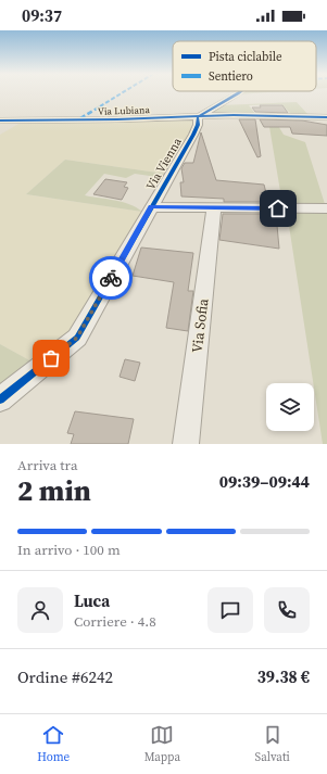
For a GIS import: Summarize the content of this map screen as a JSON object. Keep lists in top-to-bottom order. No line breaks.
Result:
{"streets":{"street":["Via Lubiana","Via Vienna","Via Sofia"]},"crossings":[["Via Lubiana","Via Vienna"]],"legend":["Pista ciclabile","Sentiero"],"page":{"status":"09:37","heading":["2 min","Arriva tra","09:39–09:44"],"panel":["Luca","Corriere · 4.8","Ordine #6242","39.38 €"],"bar":"In arrivo · 100 m","tabs":["Home","Mappa","Salvati"]}}
